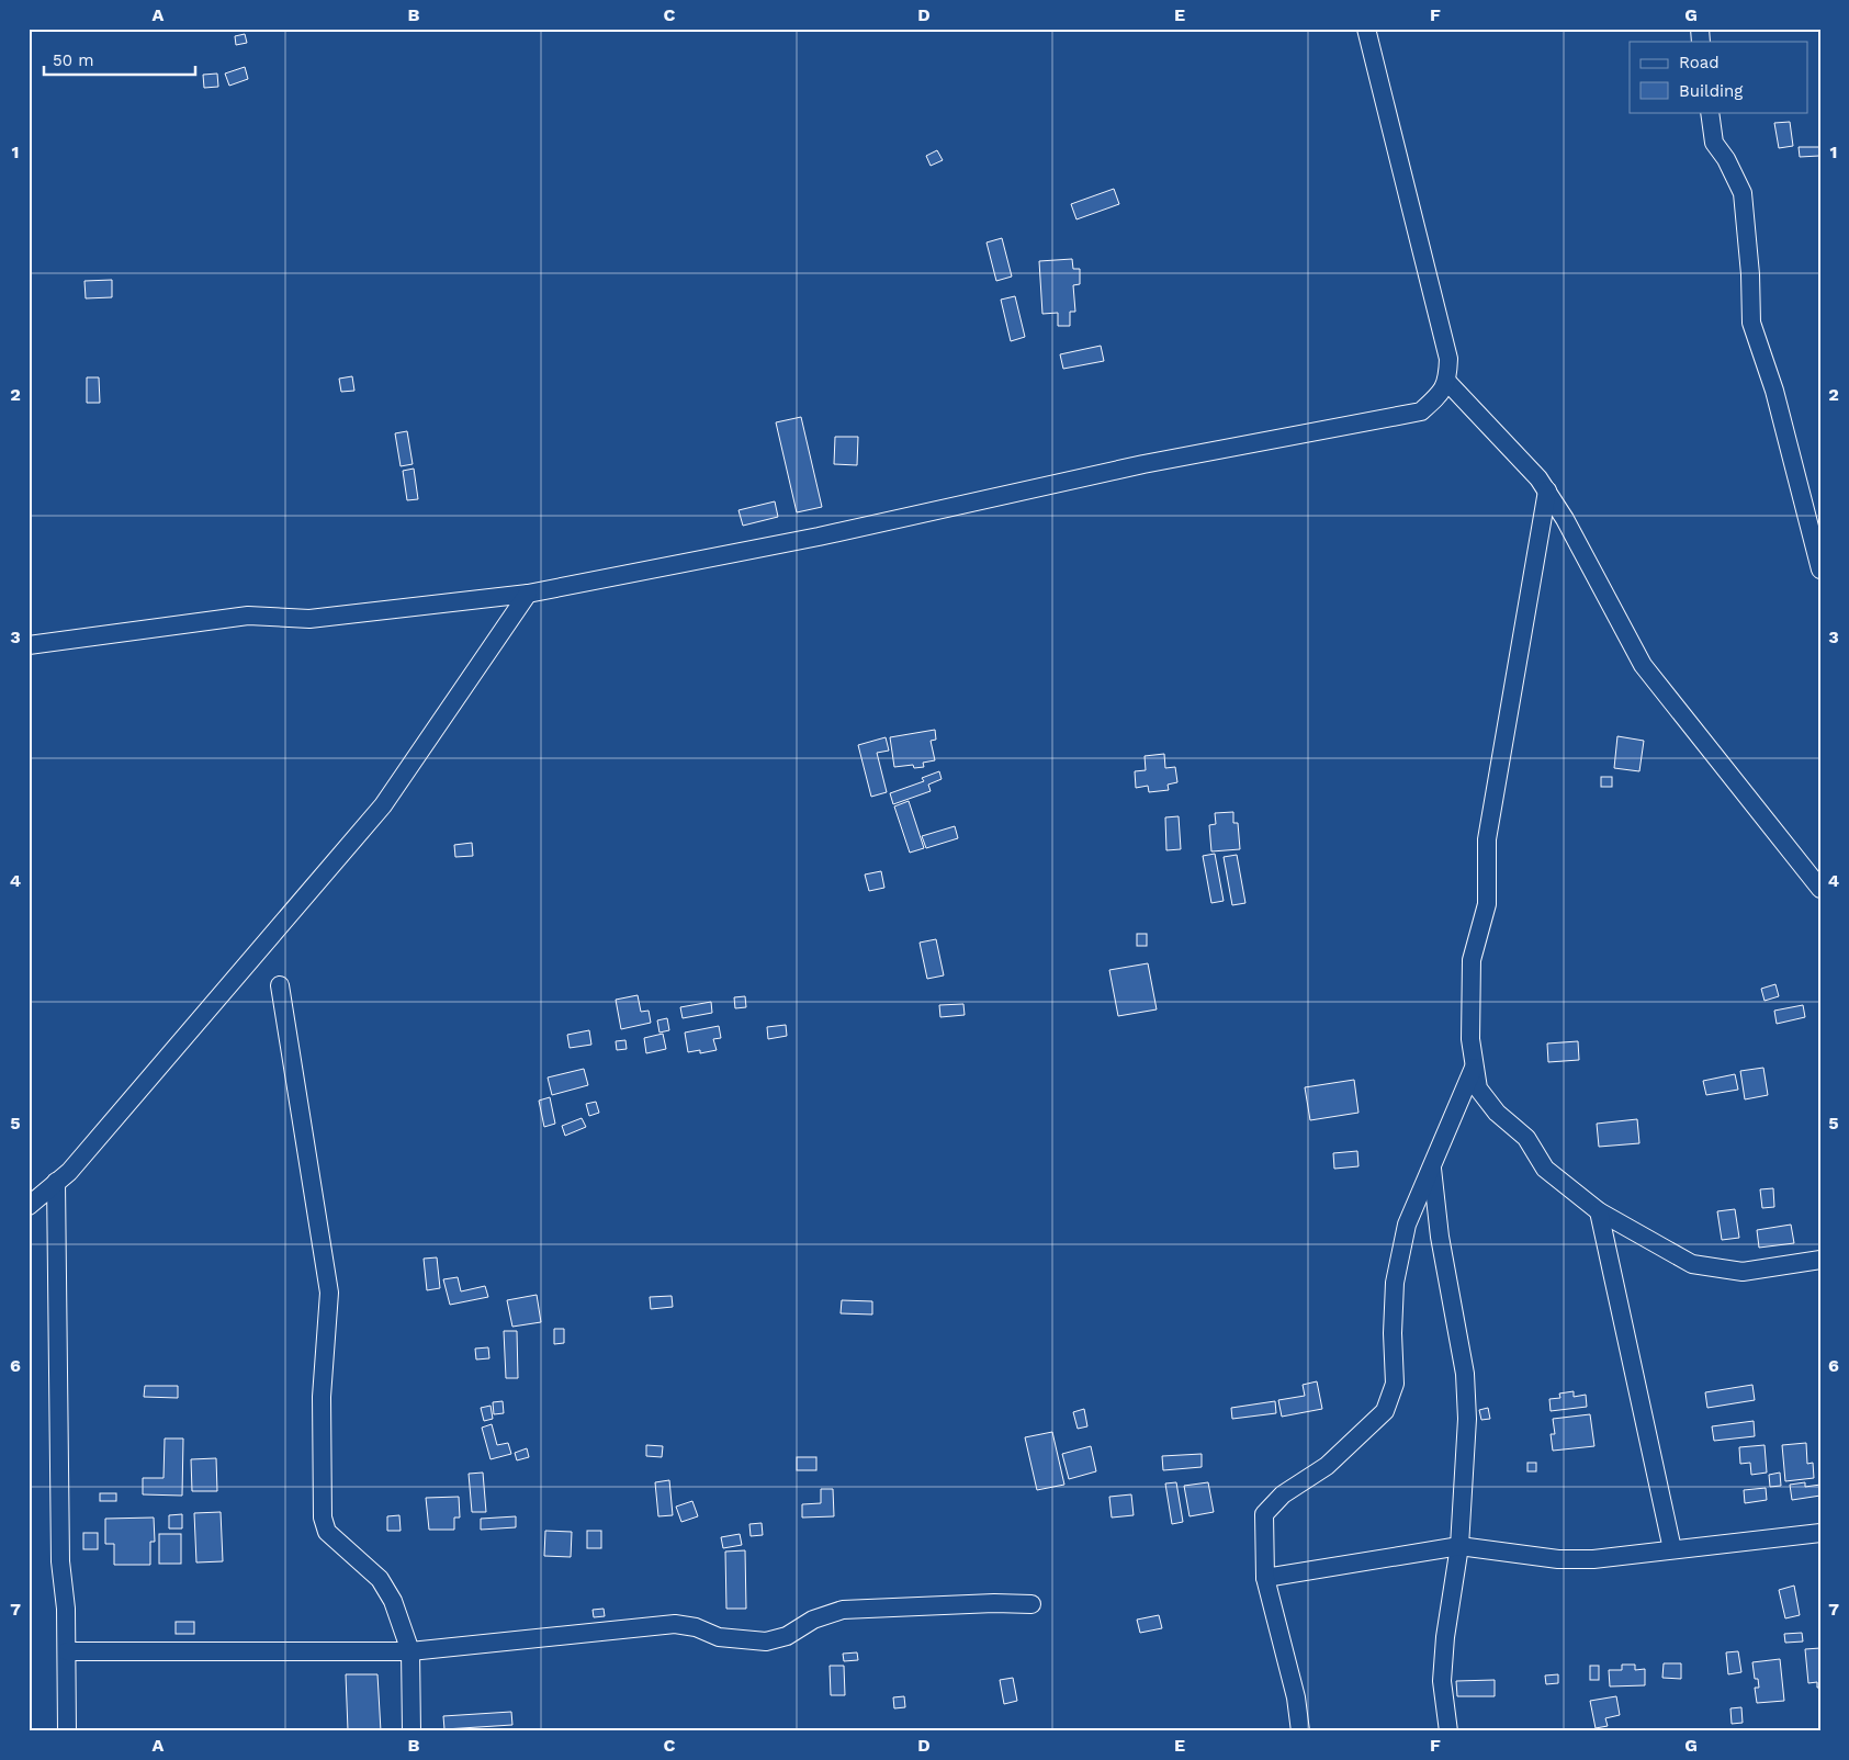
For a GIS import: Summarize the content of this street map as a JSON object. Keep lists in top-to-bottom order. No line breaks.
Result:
{"legend":["Road","Building"],"scale_bar":"50 m","grid":{"columns":["A","B","C","D","E","F","G"],"rows":["1","2","3","4","5","6","7"]}}
